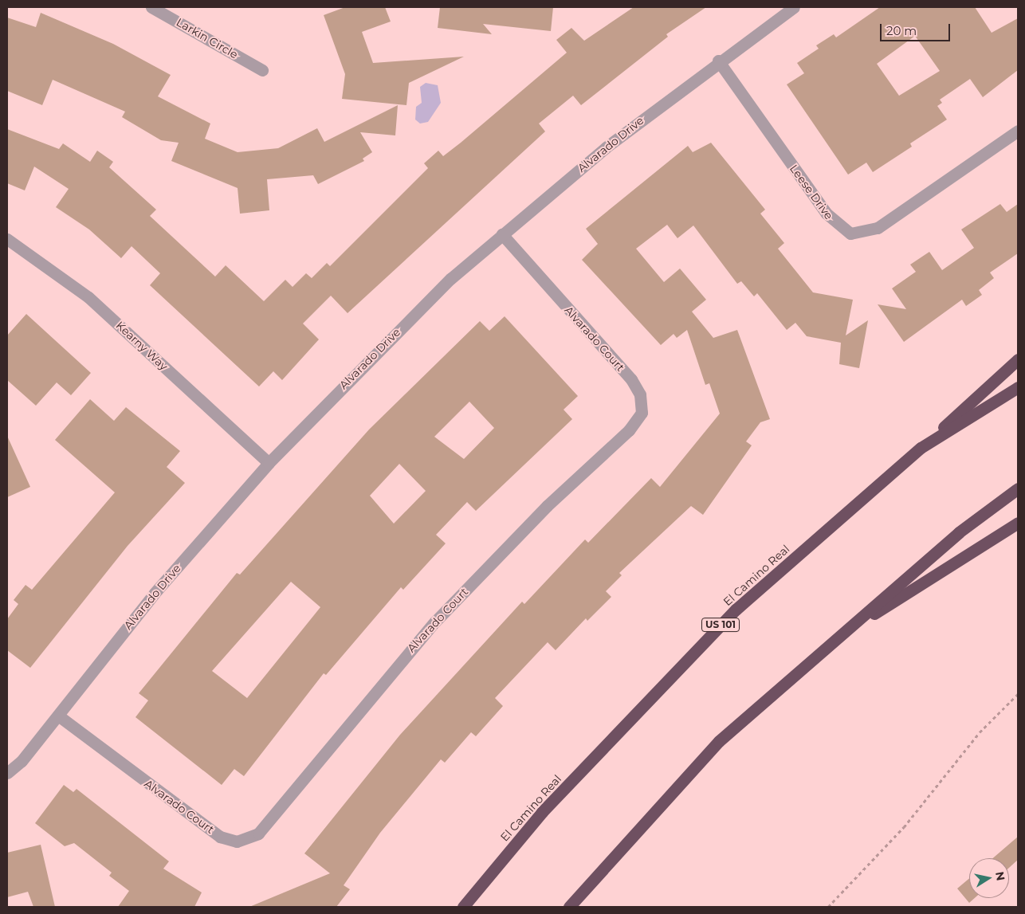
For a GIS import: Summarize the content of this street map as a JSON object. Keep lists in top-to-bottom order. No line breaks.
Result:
{"streets":{"highway":["El Camino Real","US 101"],"street":["Larkin Circle","Alvarado Drive","Leese Drive","Alvarado Court","Kearny Way"]},"crossings":[["Alvarado Drive","Leese Drive"],["Alvarado Drive","Alvarado Court"],["Alvarado Drive","Kearny Way"]],"scale_bar":"20 m","north":"right"}
